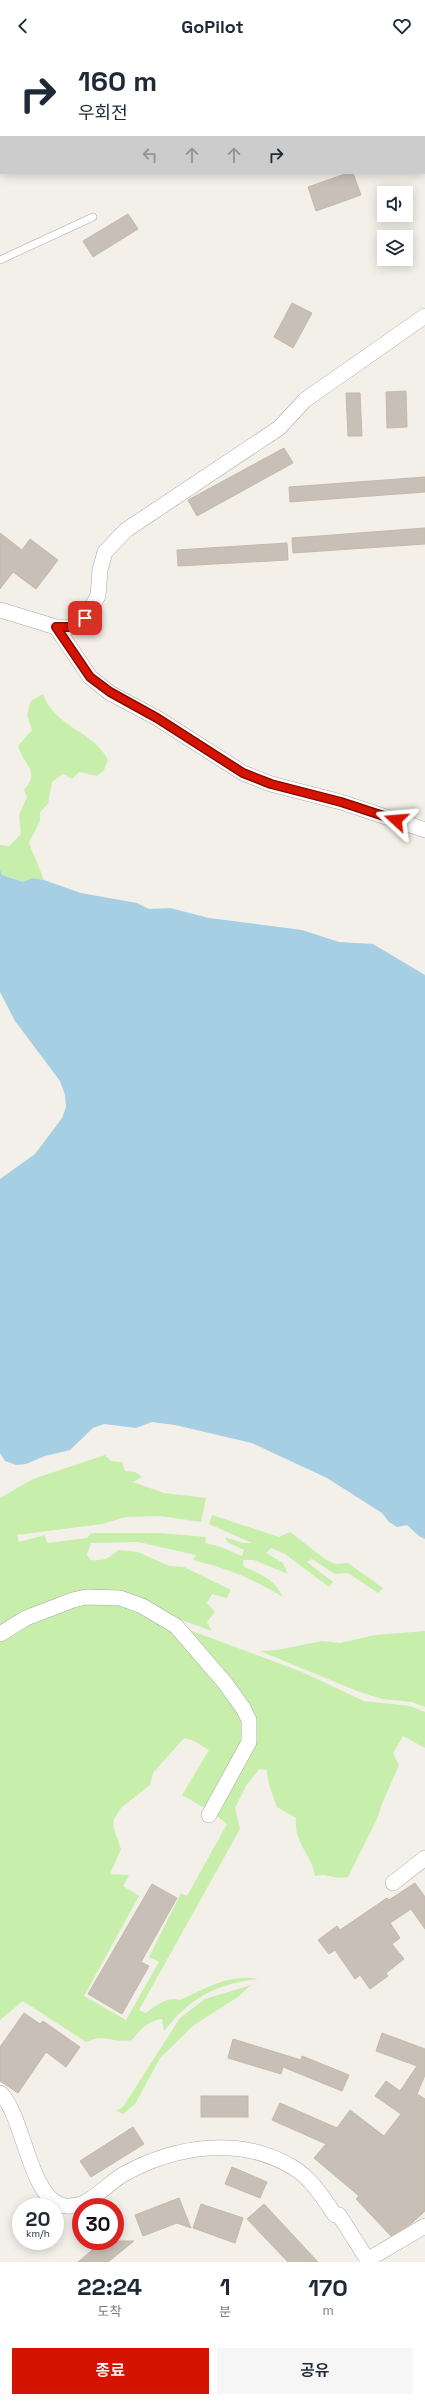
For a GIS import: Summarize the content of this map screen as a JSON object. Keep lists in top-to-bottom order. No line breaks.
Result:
{"page":{"header":"GoPilot","turn":["160 m","우회전"],"speed":"20 km/h","limit":"30","eta":["22:24","도착","1","분","170","m"],"buttons":["종료","공유"]}}
